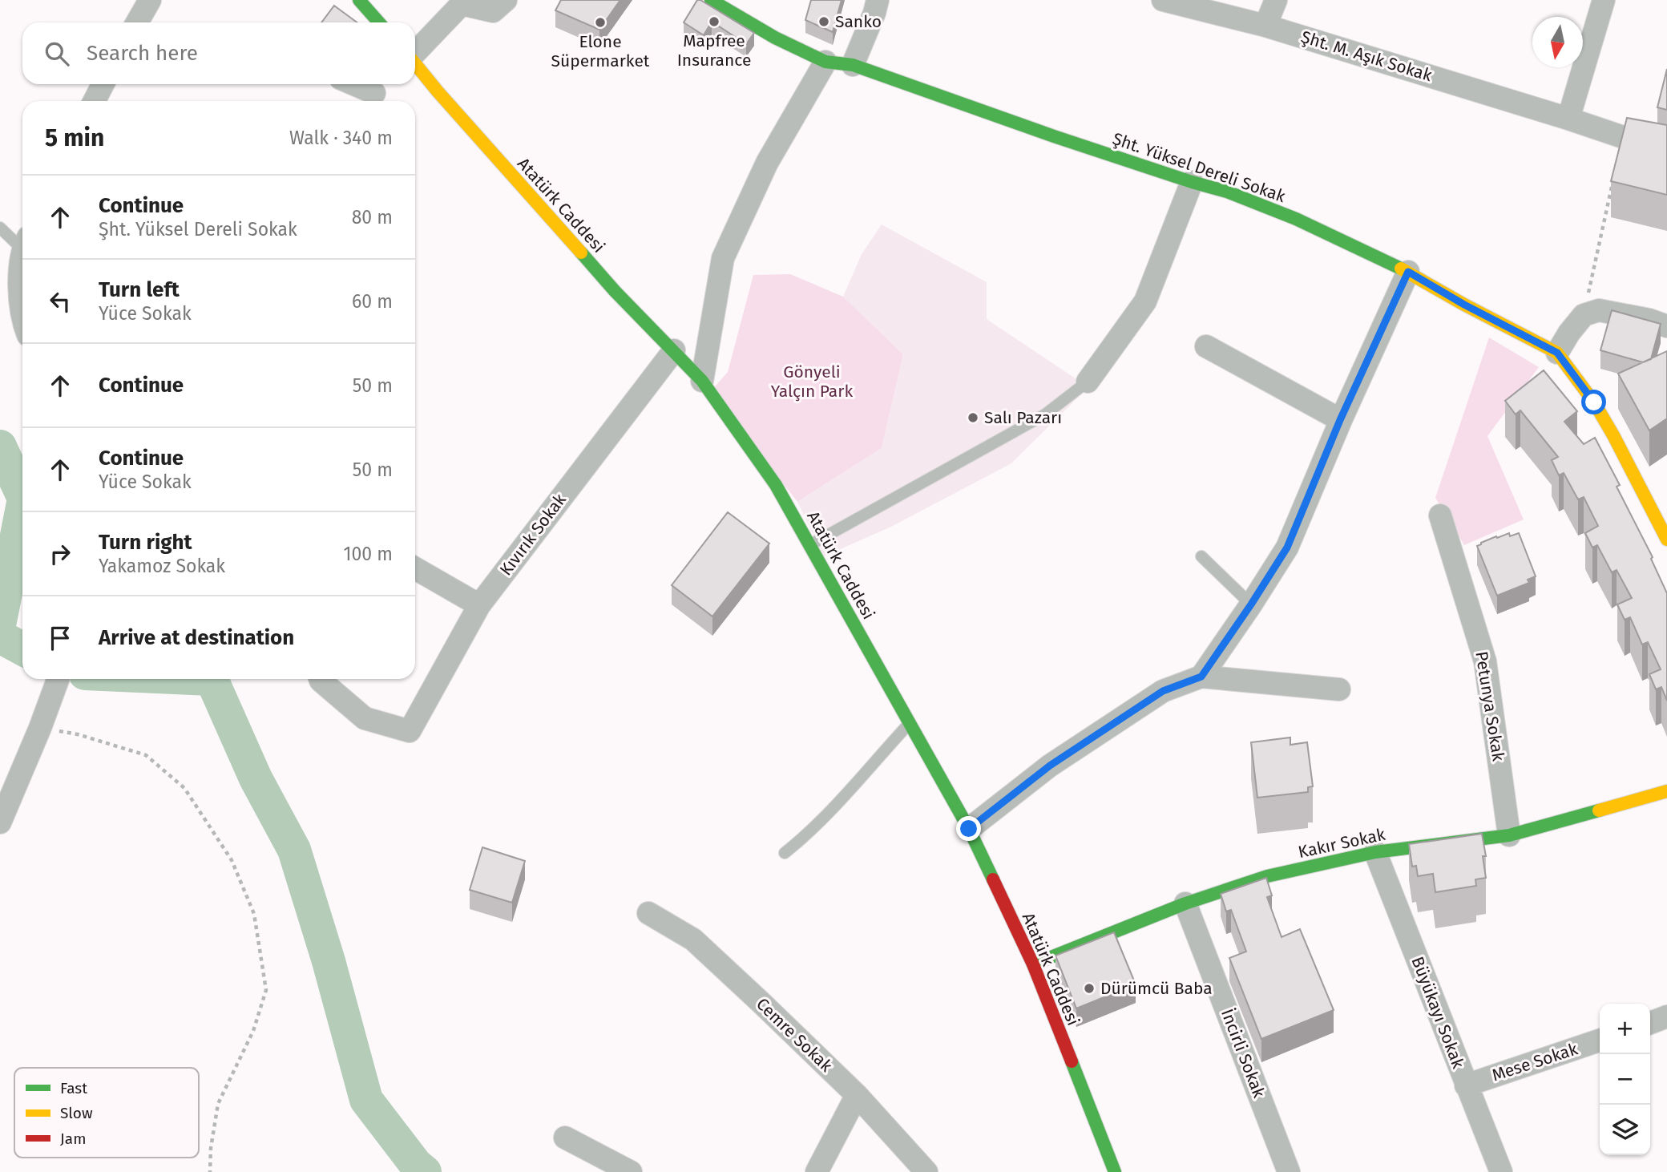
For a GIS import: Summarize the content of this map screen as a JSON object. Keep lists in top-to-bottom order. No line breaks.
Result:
{"streets":{"street":["Şht. M. Aşık Sokak","Şht. Yüksel Dereli Sokak","Atatürk Caddesi","Kıvırık Sokak","Petunya Sokak","Kakır Sokak","Büyükayı Sokak","Cemre Sokak","İncirli Sokak","Mese Sokak"]},"crossings":[["Atatürk Caddesi","Kıvırık Sokak"],["Atatürk Caddesi","Kakır Sokak"],["Petunya Sokak","Kakır Sokak"],["Kakır Sokak","Büyükayı Sokak"],["Kakır Sokak","İncirli Sokak"],["Büyükayı Sokak","Mese Sokak"]],"parks":["Gönyeli Yalçın Park"],"places":["Mapfree Insurance","Sanko","Elone Süpermarket","Salı Pazarı","Dürümcü Baba"],"legend":["Fast","Slow","Jam"],"north":"bottom","page":{"search":"Search here","heading":["5 min","Walk · 340 m"],"list":[["Continue","Şht. Yüksel Dereli Sokak","80 m"],["Turn left","Yüce Sokak","60 m"],["Continue","50 m"],["Continue","Yüce Sokak","50 m"],["Turn right","Yakamoz Sokak","100 m"],"Arrive at destination"],"map_buttons":["+","−"]}}
